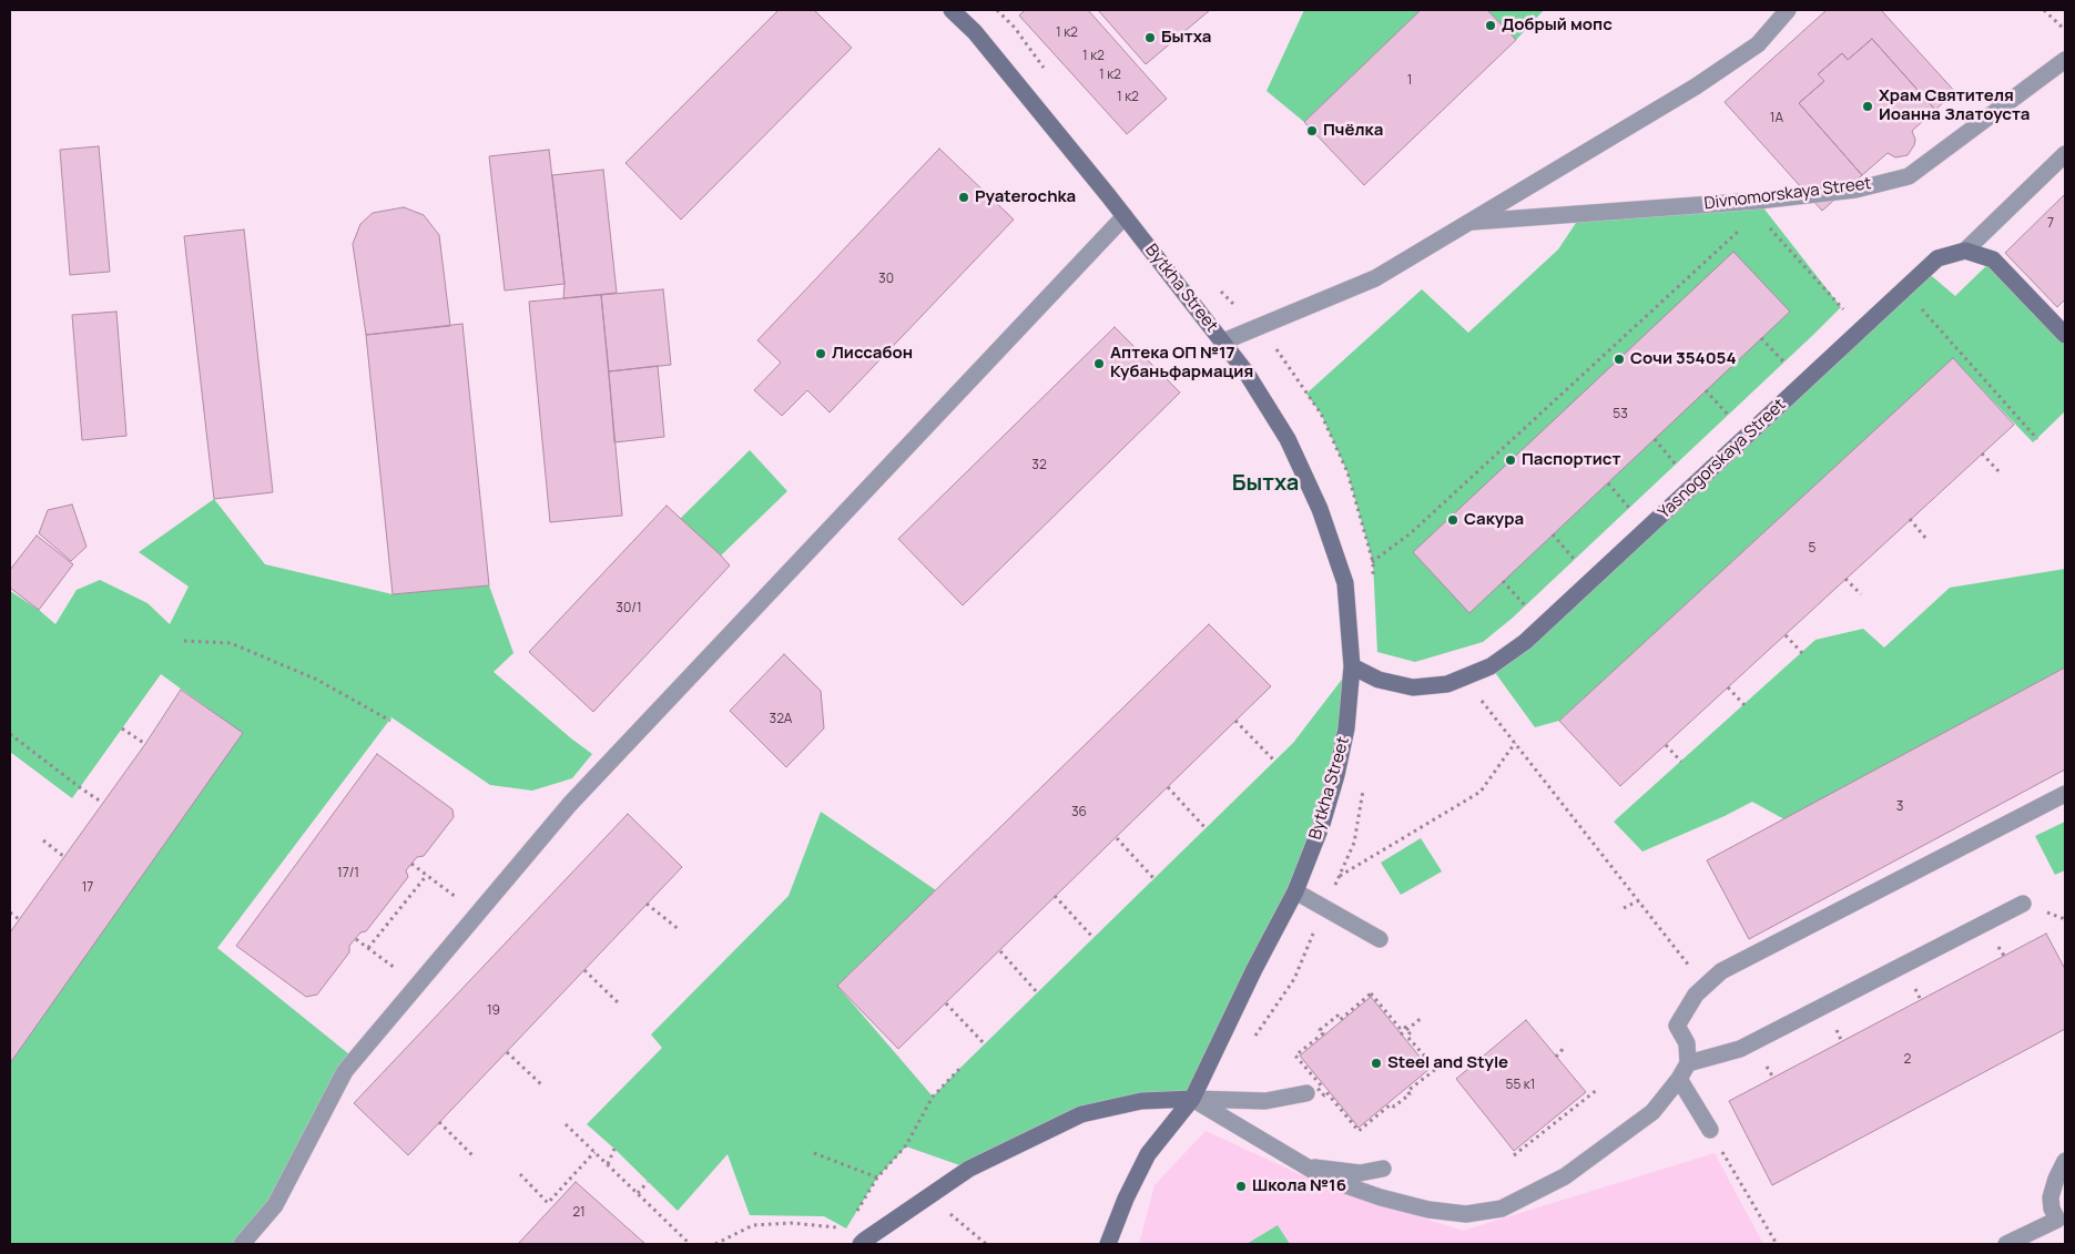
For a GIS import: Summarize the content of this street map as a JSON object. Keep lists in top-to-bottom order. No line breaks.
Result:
{"streets":{"street":["Divnomorskaya Street","Bytkha Street","Yasnogorskaya Street"]},"crossings":[["Divnomorskaya Street","Bytkha Street"],["Bytkha Street","Yasnogorskaya Street"]],"districts":["Бытха"],"places":["Добрый мопс","Бытха","Храм Святителя Иоанна Златоуста","Пчёлка","Pyaterochka","Лиссабон","Сочи 354054","Аптека ОП №17 Кубаньфармация","Паспортист","Сакура","Steel and Style","Школа №16"],"house_numbers":["1 к2","1 к2","1 к2","1","1 к2","1А","7","30","53","32","5","30/1","32А","3","36","17/1","17","19","2","55 к1","21"]}
